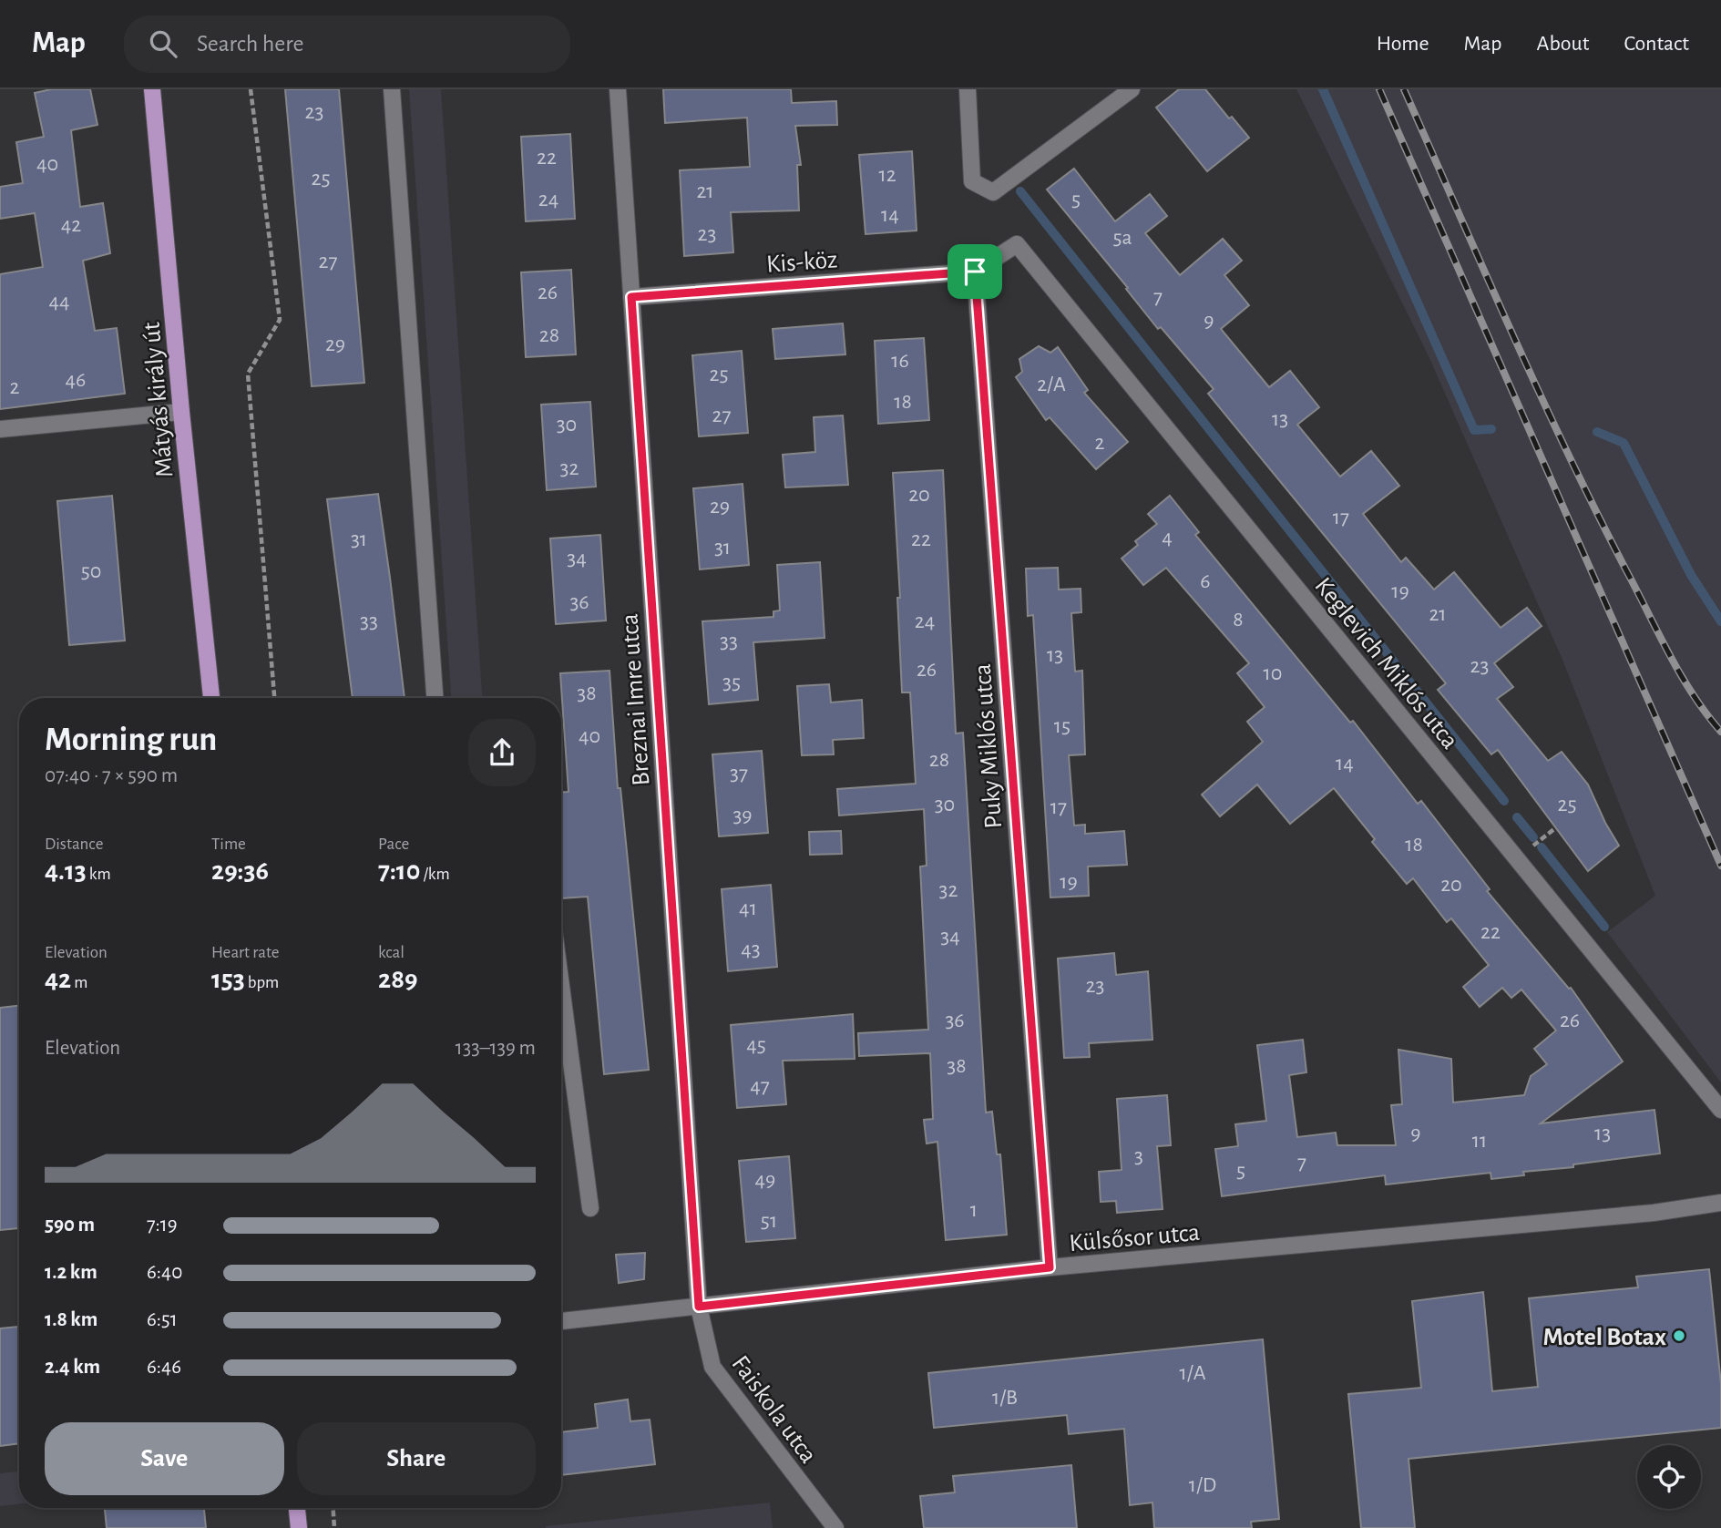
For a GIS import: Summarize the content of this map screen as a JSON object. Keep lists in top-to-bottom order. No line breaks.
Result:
{"streets":{"main road":["Mátyás király út"],"street":["Kis-köz","Keglevich Miklós utca","Breznai Imre utca","Puky Miklós utca","Külsősor utca","Faiskola utca"]},"crossings":[["Kis-köz","Keglevich Miklós utca"],["Kis-köz","Breznai Imre utca"],["Kis-köz","Puky Miklós utca"],["Keglevich Miklós utca","Puky Miklós utca"],["Breznai Imre utca","Külsősor utca"],["Breznai Imre utca","Faiskola utca"],["Puky Miklós utca","Külsősor utca"],["Külsősor utca","Faiskola utca"]],"places":["Motel Botax"],"house_numbers":["23","22","40","12","25","21","24","5","14","42","23","5a","27","26","7","44","9","28","29","16","25","46","2/A","2","18","27","13","30","2","32","20","29","17","4","31","22","31","34","50","6","19","36","21","8","33","24","33","13","23","26","10","35","38","15","40","28","14","37","30","25","17","39","18","19","20","32","41","22","34","43","23","36","26","45","38","47","9","13","11","3","7","5","49","1","51","1/A","1/B","1/D"],"page":{"header":"Map","search":"Search here","nav":["Home","Map","About","Contact"],"heading":["Morning run","07:40 · 7 × 590 m"],"stats":[["Distance","4.13 km"],["Time","29:36"],["Pace","7:10 /km"],["Elevation","42 m"],["Heart rate","153 bpm"],["kcal","289"]],"chart":["Elevation","133–139 m"],"list":[{"name":"590 m","note":"7:19"},{"name":"1.2 km","note":"6:40"},{"name":"1.8 km","note":"6:51"},{"name":"2.4 km","note":"6:46"}],"buttons":["Save","Share"]}}
